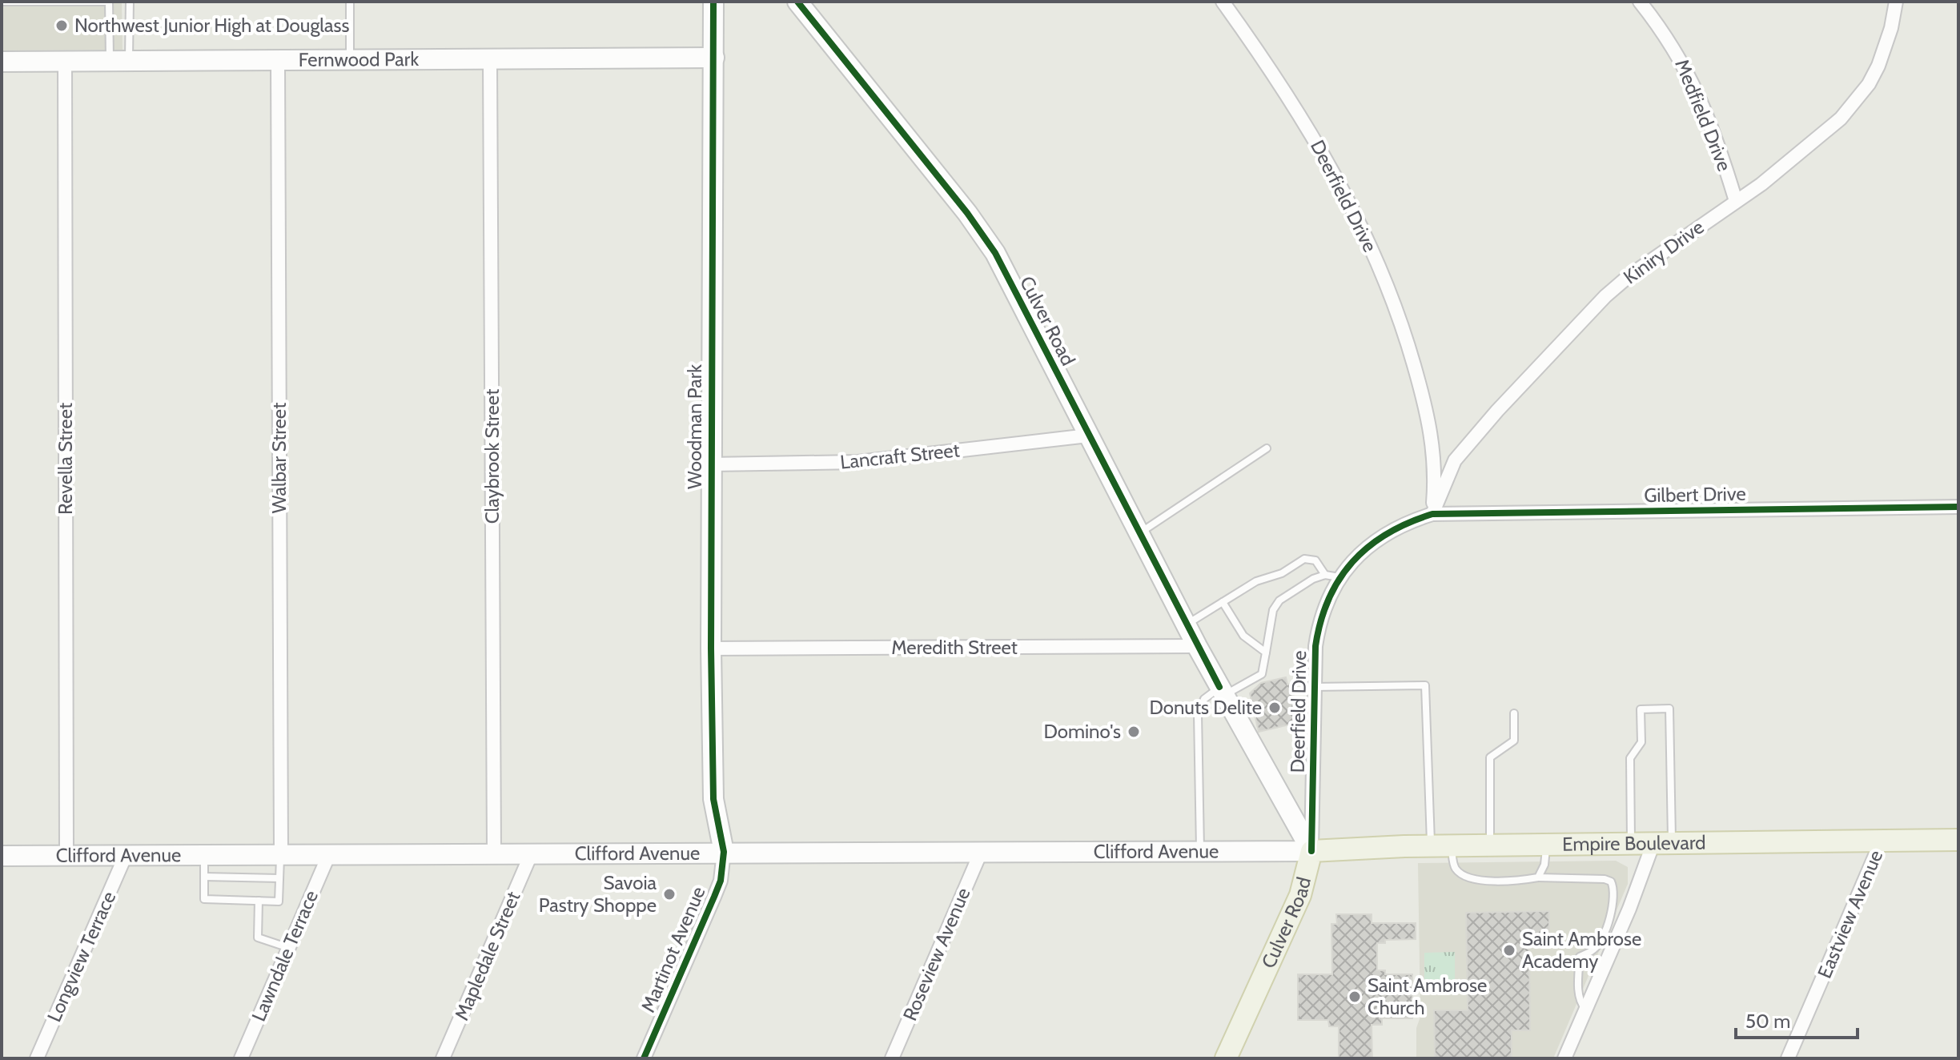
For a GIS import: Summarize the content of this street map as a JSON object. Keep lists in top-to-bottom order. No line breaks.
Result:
{"streets":{"main road":["Fernwood Park","Culver Road","Woodman Park","Empire Boulevard","Clifford Avenue"],"street":["Medfield Drive","Deerfield Drive","Kiniry Drive","Claybrook Street","Lancraft Street","Walbar Street","Revella Street","Gilbert Drive","Meredith Street","Eastview Avenue","Martinot Avenue","Roseview Avenue","Lawndale Terrace","Mapledale Street","Longview Terrace"]},"crossings":[["Fernwood Park","Woodman Park"],["Fernwood Park","Claybrook Street"],["Fernwood Park","Walbar Street"],["Fernwood Park","Revella Street"],["Medfield Drive","Kiniry Drive"],["Deerfield Drive","Kiniry Drive"],["Deerfield Drive","Culver Road"],["Deerfield Drive","Gilbert Drive"],["Deerfield Drive","Empire Boulevard"],["Deerfield Drive","Clifford Avenue"],["Kiniry Drive","Gilbert Drive"],["Culver Road","Lancraft Street"],["Culver Road","Meredith Street"],["Culver Road","Empire Boulevard"],["Culver Road","Clifford Avenue"],["Woodman Park","Lancraft Street"],["Woodman Park","Meredith Street"],["Woodman Park","Clifford Avenue"],["Woodman Park","Martinot Avenue"],["Claybrook Street","Clifford Avenue"],["Walbar Street","Clifford Avenue"],["Revella Street","Clifford Avenue"],["Empire Boulevard","Clifford Avenue"],["Empire Boulevard","Eastview Avenue"],["Clifford Avenue","Martinot Avenue"],["Clifford Avenue","Roseview Avenue"],["Clifford Avenue","Lawndale Terrace"],["Clifford Avenue","Mapledale Street"],["Clifford Avenue","Longview Terrace"]],"places":["Northwest Junior High at Douglass","Donuts Delite","Domino's","Savoia Pastry Shoppe","Saint Ambrose Academy","Saint Ambrose Church"],"scale_bar":"50 m"}
